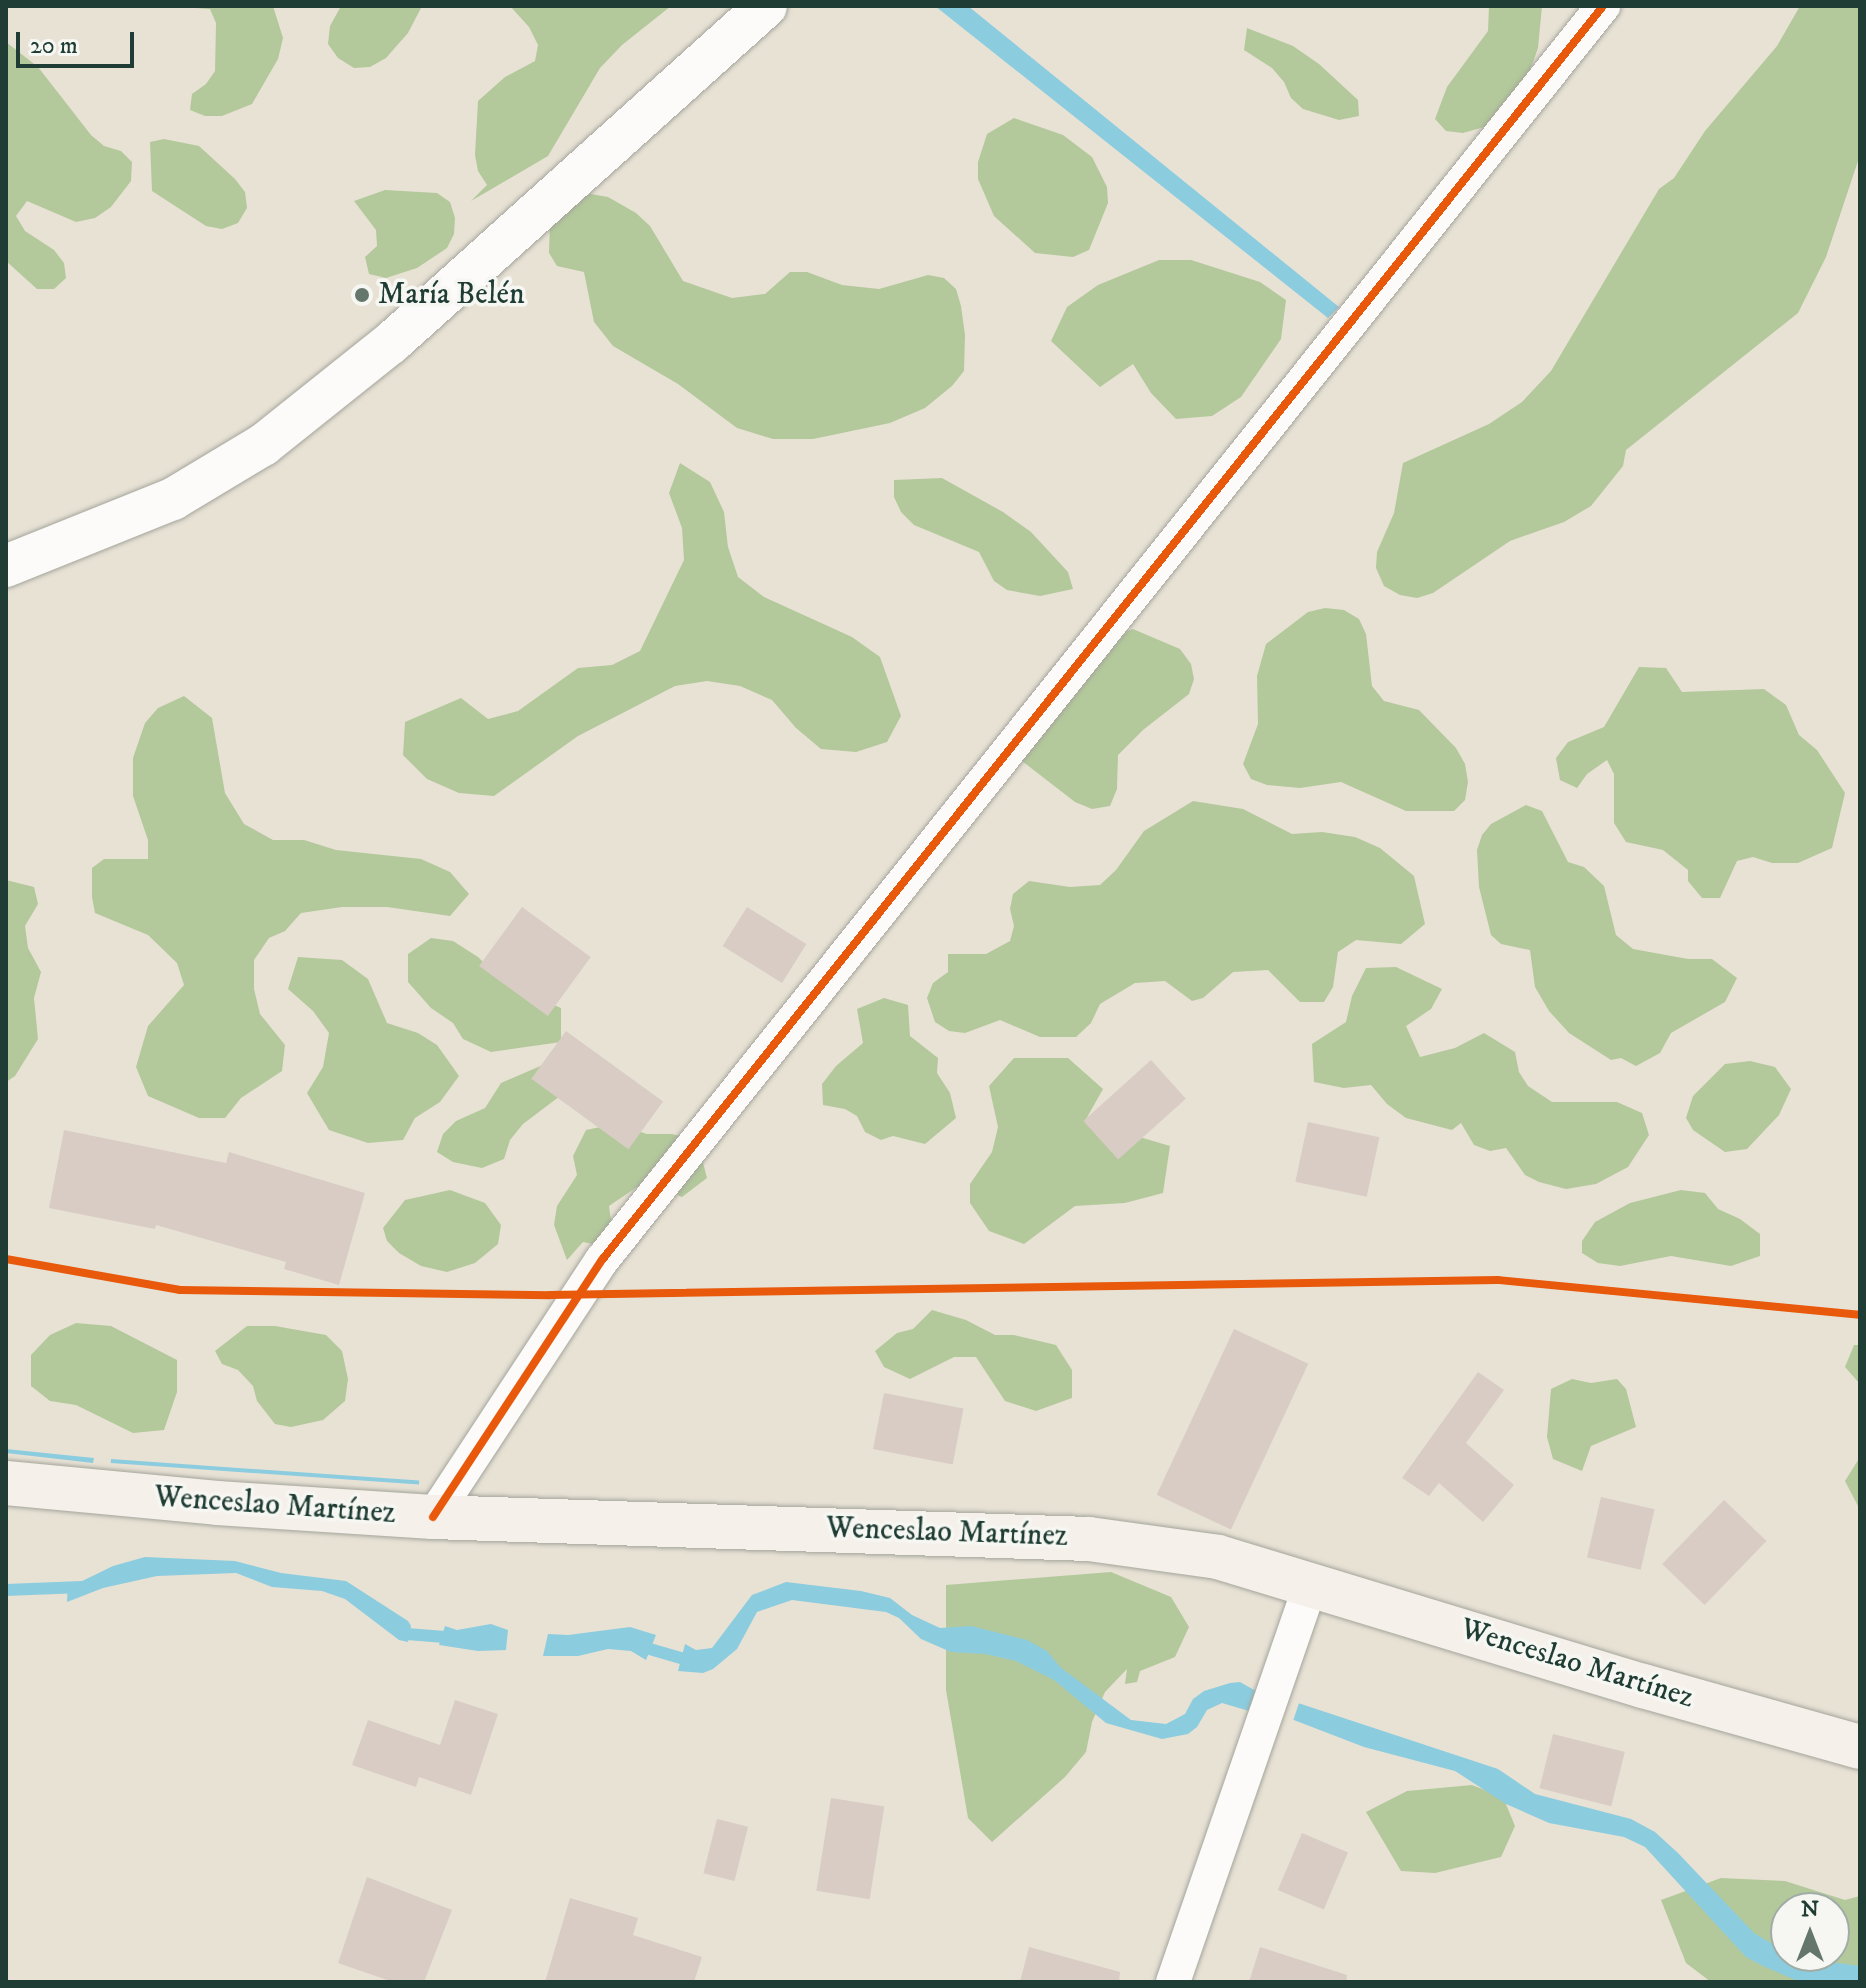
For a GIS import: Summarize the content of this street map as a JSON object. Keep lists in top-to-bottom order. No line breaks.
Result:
{"streets":{"main road":["Wenceslao Martínez"]},"places":["María Belén"],"scale_bar":"20 m","north":"top"}
